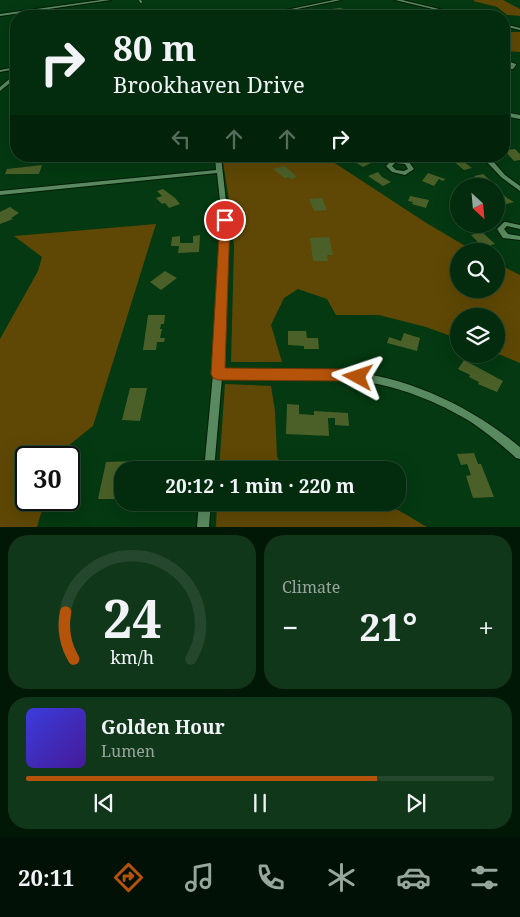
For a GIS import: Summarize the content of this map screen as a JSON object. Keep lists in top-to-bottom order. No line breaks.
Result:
{"north":"bottom right","page":{"turn":["80 m","Brookhaven Drive"],"limit":"30","trip":"20:12 · 1 min · 220 m","tile":"Climate","heat":["−","21°","+"],"song":["Golden Hour","Lumen"],"tabs":"20:11","gauge":["24","km/h"]}}
